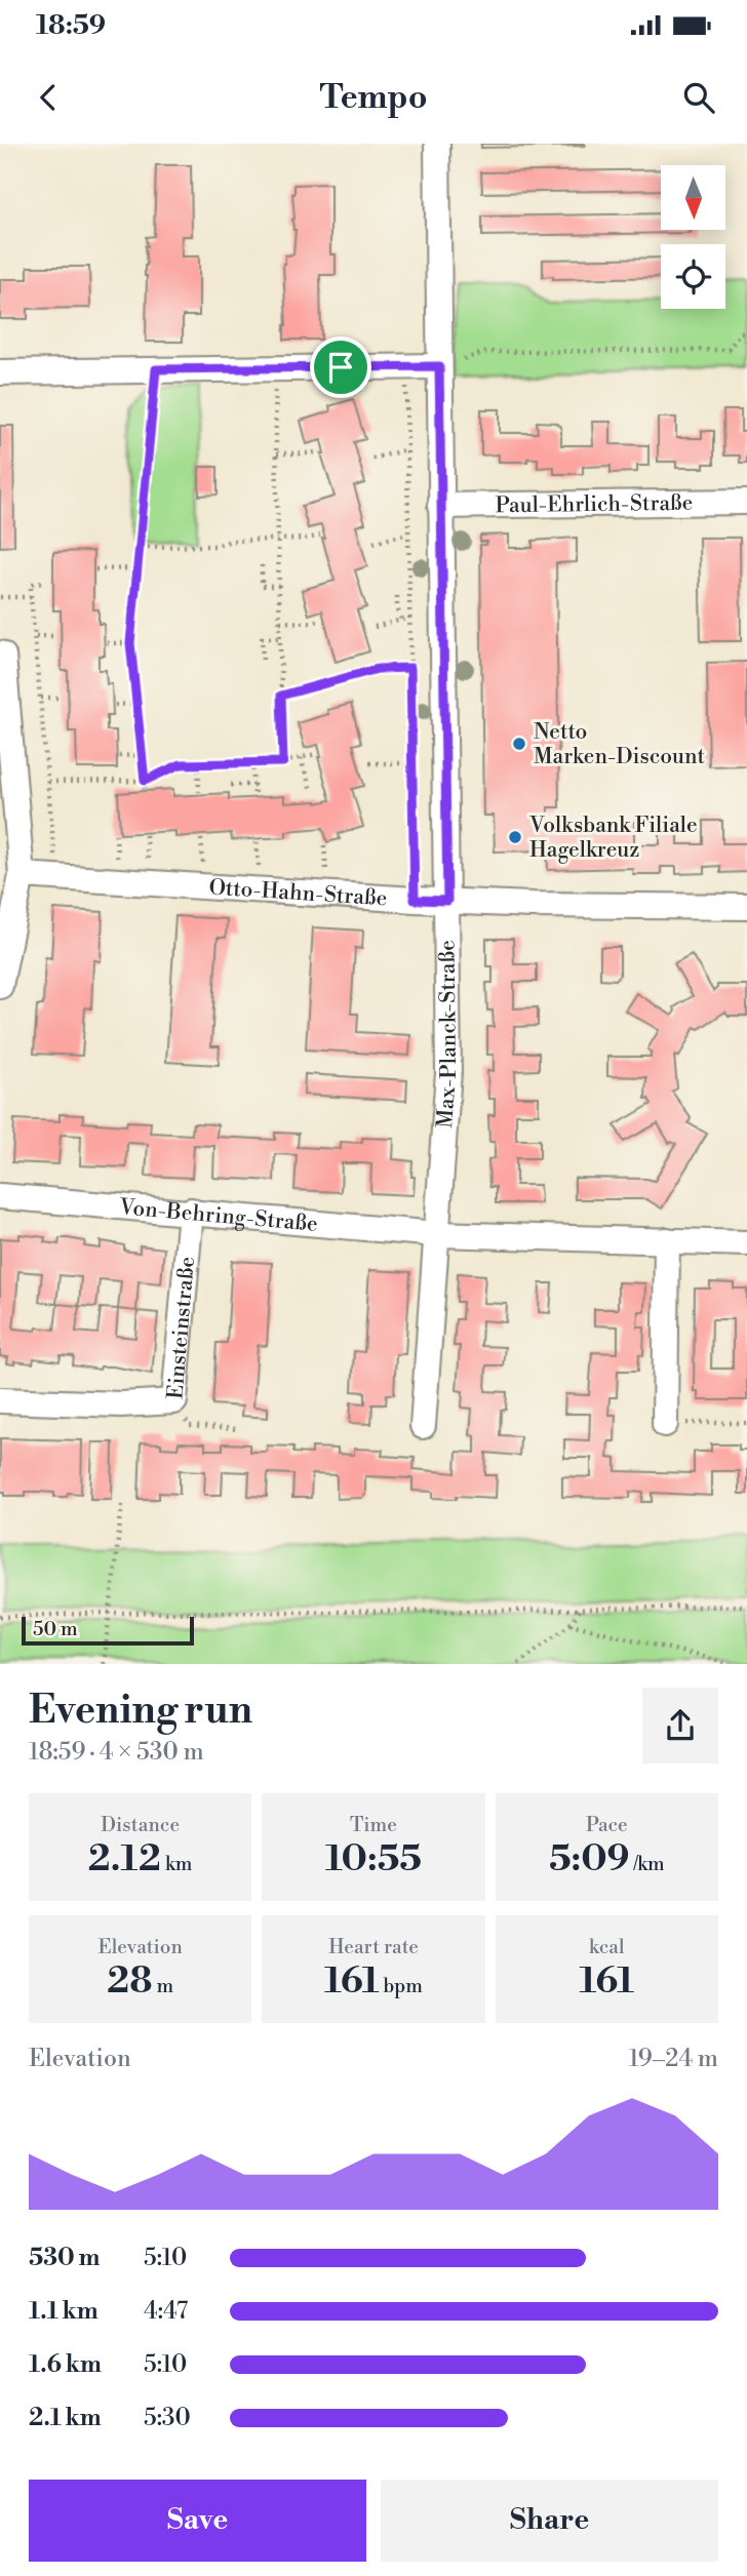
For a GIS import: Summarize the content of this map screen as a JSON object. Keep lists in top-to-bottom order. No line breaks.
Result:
{"streets":{"street":["Paul-Ehrlich-Straße","Otto-Hahn-Straße","Max-Planck-Straße","Von-Behring-Straße","Einsteinstraße"]},"crossings":[["Paul-Ehrlich-Straße","Max-Planck-Straße"],["Otto-Hahn-Straße","Max-Planck-Straße"],["Max-Planck-Straße","Von-Behring-Straße"],["Von-Behring-Straße","Einsteinstraße"]],"places":["Netto Marken-Discount","Volksbank Filiale Hagelkreuz"],"scale_bar":"50 m","north":"bottom","page":{"status":"18:59","header":"Tempo","scale":"50 m","heading":["Evening run","18:59 · 4 × 530 m"],"stats":[["Distance","2.12 km"],["Time","10:55"],["Pace","5:09 /km"],["Elevation","28 m"],["Heart rate","161 bpm"],["kcal","161"]],"chart":["Elevation","19–24 m"],"list":[{"name":"530 m","note":"5:10"},{"name":"1.1 km","note":"4:47"},{"name":"1.6 km","note":"5:10"},{"name":"2.1 km","note":"5:30"}],"buttons":["Save","Share"]}}
